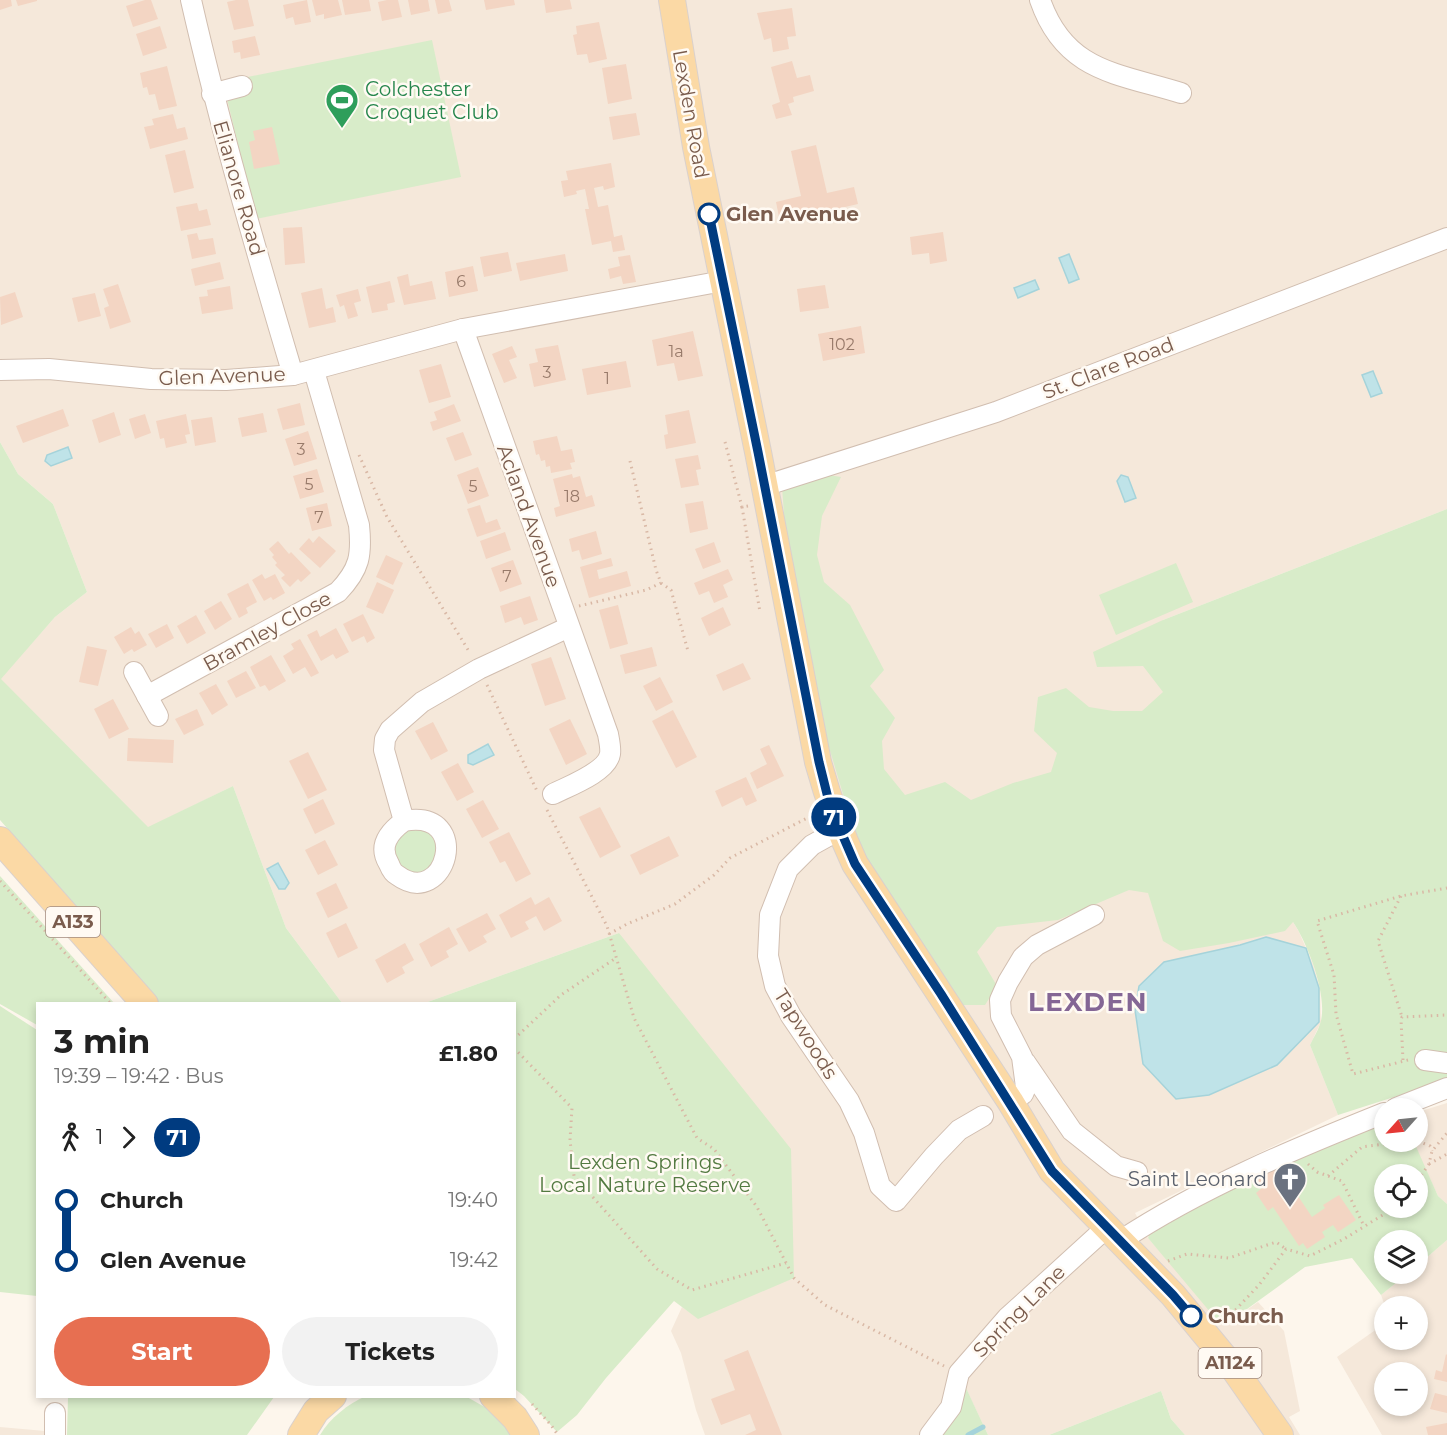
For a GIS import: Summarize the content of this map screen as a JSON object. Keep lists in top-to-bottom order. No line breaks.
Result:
{"streets":{"main road":["Lexden Road","A133","A1124"],"street":["Elianore Road","St. Clare Road","Glen Avenue","Acland Avenue","Bramley Close","Tapwoods","Spring Lane"]},"crossings":[["Lexden Road","St. Clare Road"],["Lexden Road","Glen Avenue"],["Lexden Road","Tapwoods"],["Lexden Road","Spring Lane"],["Elianore Road","Glen Avenue"],["Glen Avenue","Acland Avenue"],["Glen Avenue","Bramley Close"]],"districts":["LEXDEN"],"parks":["Lexden Springs Local Nature Reserve"],"places":{"sports":["Colchester Croquet Club"],"other":["Glen Avenue","Church"],"church":["Saint Leonard"]},"lines":["bus line 71"],"house_numbers":["6","102","1a","3","1","3","5","5","18","7","7"],"north":"bottom left","page":{"on_map":"71","heading":["3 min","19:39 – 19:42 · Bus","£1.80"],"map_buttons":["+","−"],"legs":["1","71"],"list":[{"name":"Church","value":"19:40"},{"name":"Glen Avenue","value":"19:42"}],"buttons":["Start","Tickets"]}}
